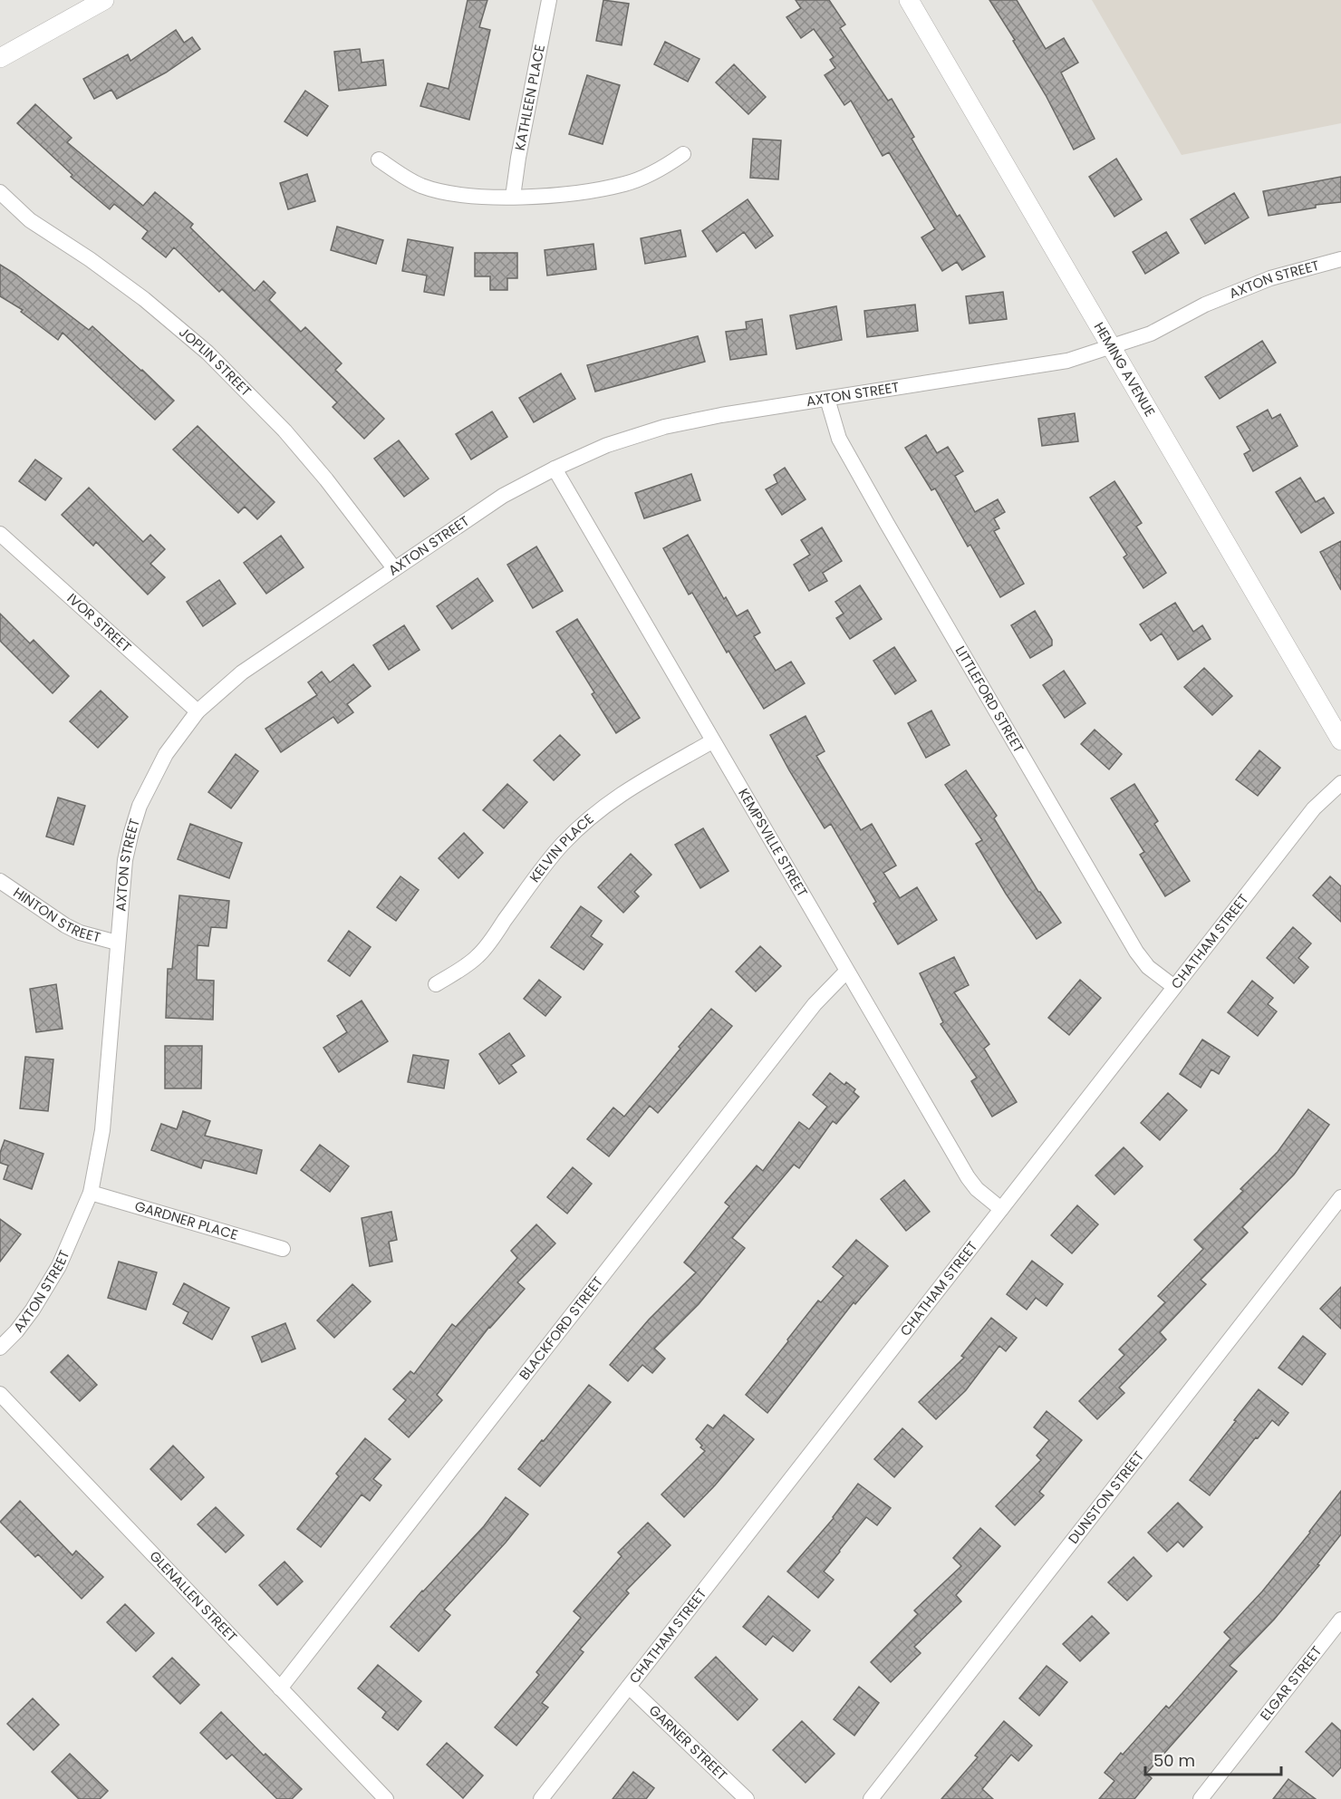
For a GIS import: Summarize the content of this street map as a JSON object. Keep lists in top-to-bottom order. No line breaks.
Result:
{"streets":{"street":["KATHLEEN PLACE","AXTON STREET","JOPLIN STREET","HEMING AVENUE","IVOR STREET","LITTLEFORD STREET","KEMPSVILLE STREET","KELVIN PLACE","HINTON STREET","CHATHAM STREET","GARDNER PLACE","BLACKFORD STREET","DUNSTON STREET","GLENALLEN STREET","ELGAR STREET","GARNER STREET"]},"crossings":[["AXTON STREET","JOPLIN STREET"],["AXTON STREET","HEMING AVENUE"],["AXTON STREET","IVOR STREET"],["AXTON STREET","LITTLEFORD STREET"],["AXTON STREET","KEMPSVILLE STREET"],["AXTON STREET","HINTON STREET"],["AXTON STREET","GARDNER PLACE"],["LITTLEFORD STREET","CHATHAM STREET"],["KEMPSVILLE STREET","KELVIN PLACE"],["KEMPSVILLE STREET","CHATHAM STREET"],["KEMPSVILLE STREET","BLACKFORD STREET"],["CHATHAM STREET","GARNER STREET"],["BLACKFORD STREET","GLENALLEN STREET"]],"scale_bar":"50 m"}
